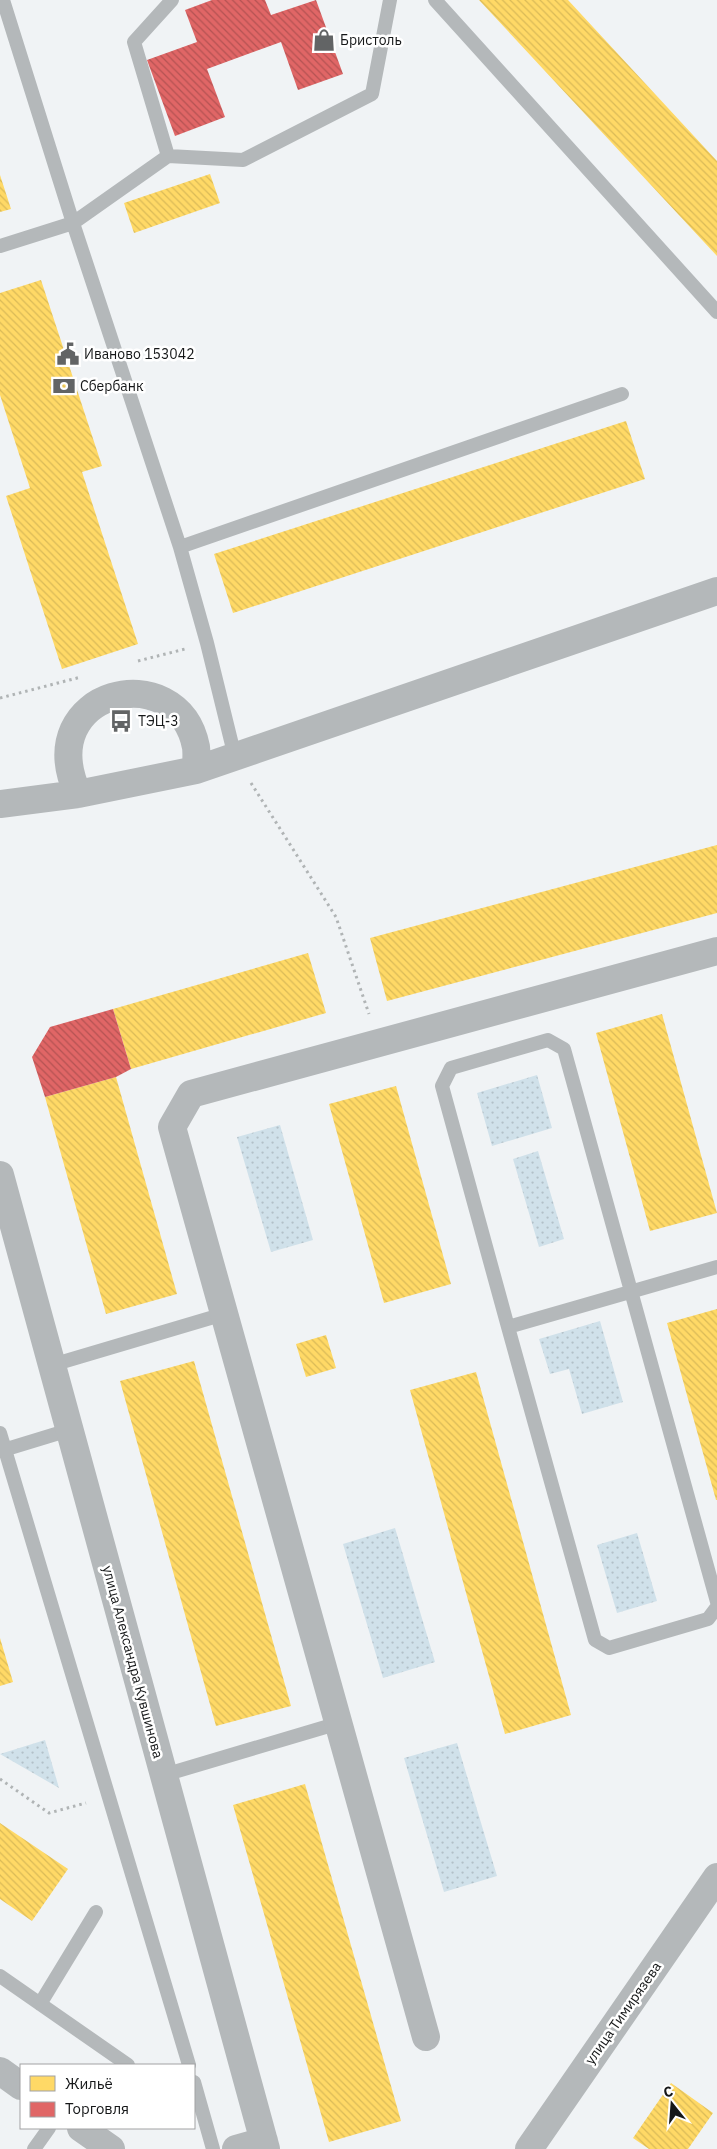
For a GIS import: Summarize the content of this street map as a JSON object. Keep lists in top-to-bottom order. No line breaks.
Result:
{"streets":{"street":["улица Александра Кувшинова","улица Тимирязева"]},"places":{"shop":["Бристоль"],"public building":["Иваново 153042"],"bank":["Сбербанк"],"bus stop":["ТЭЦ-3"]},"legend":["Жильё","Торговля"],"north":"top"}
